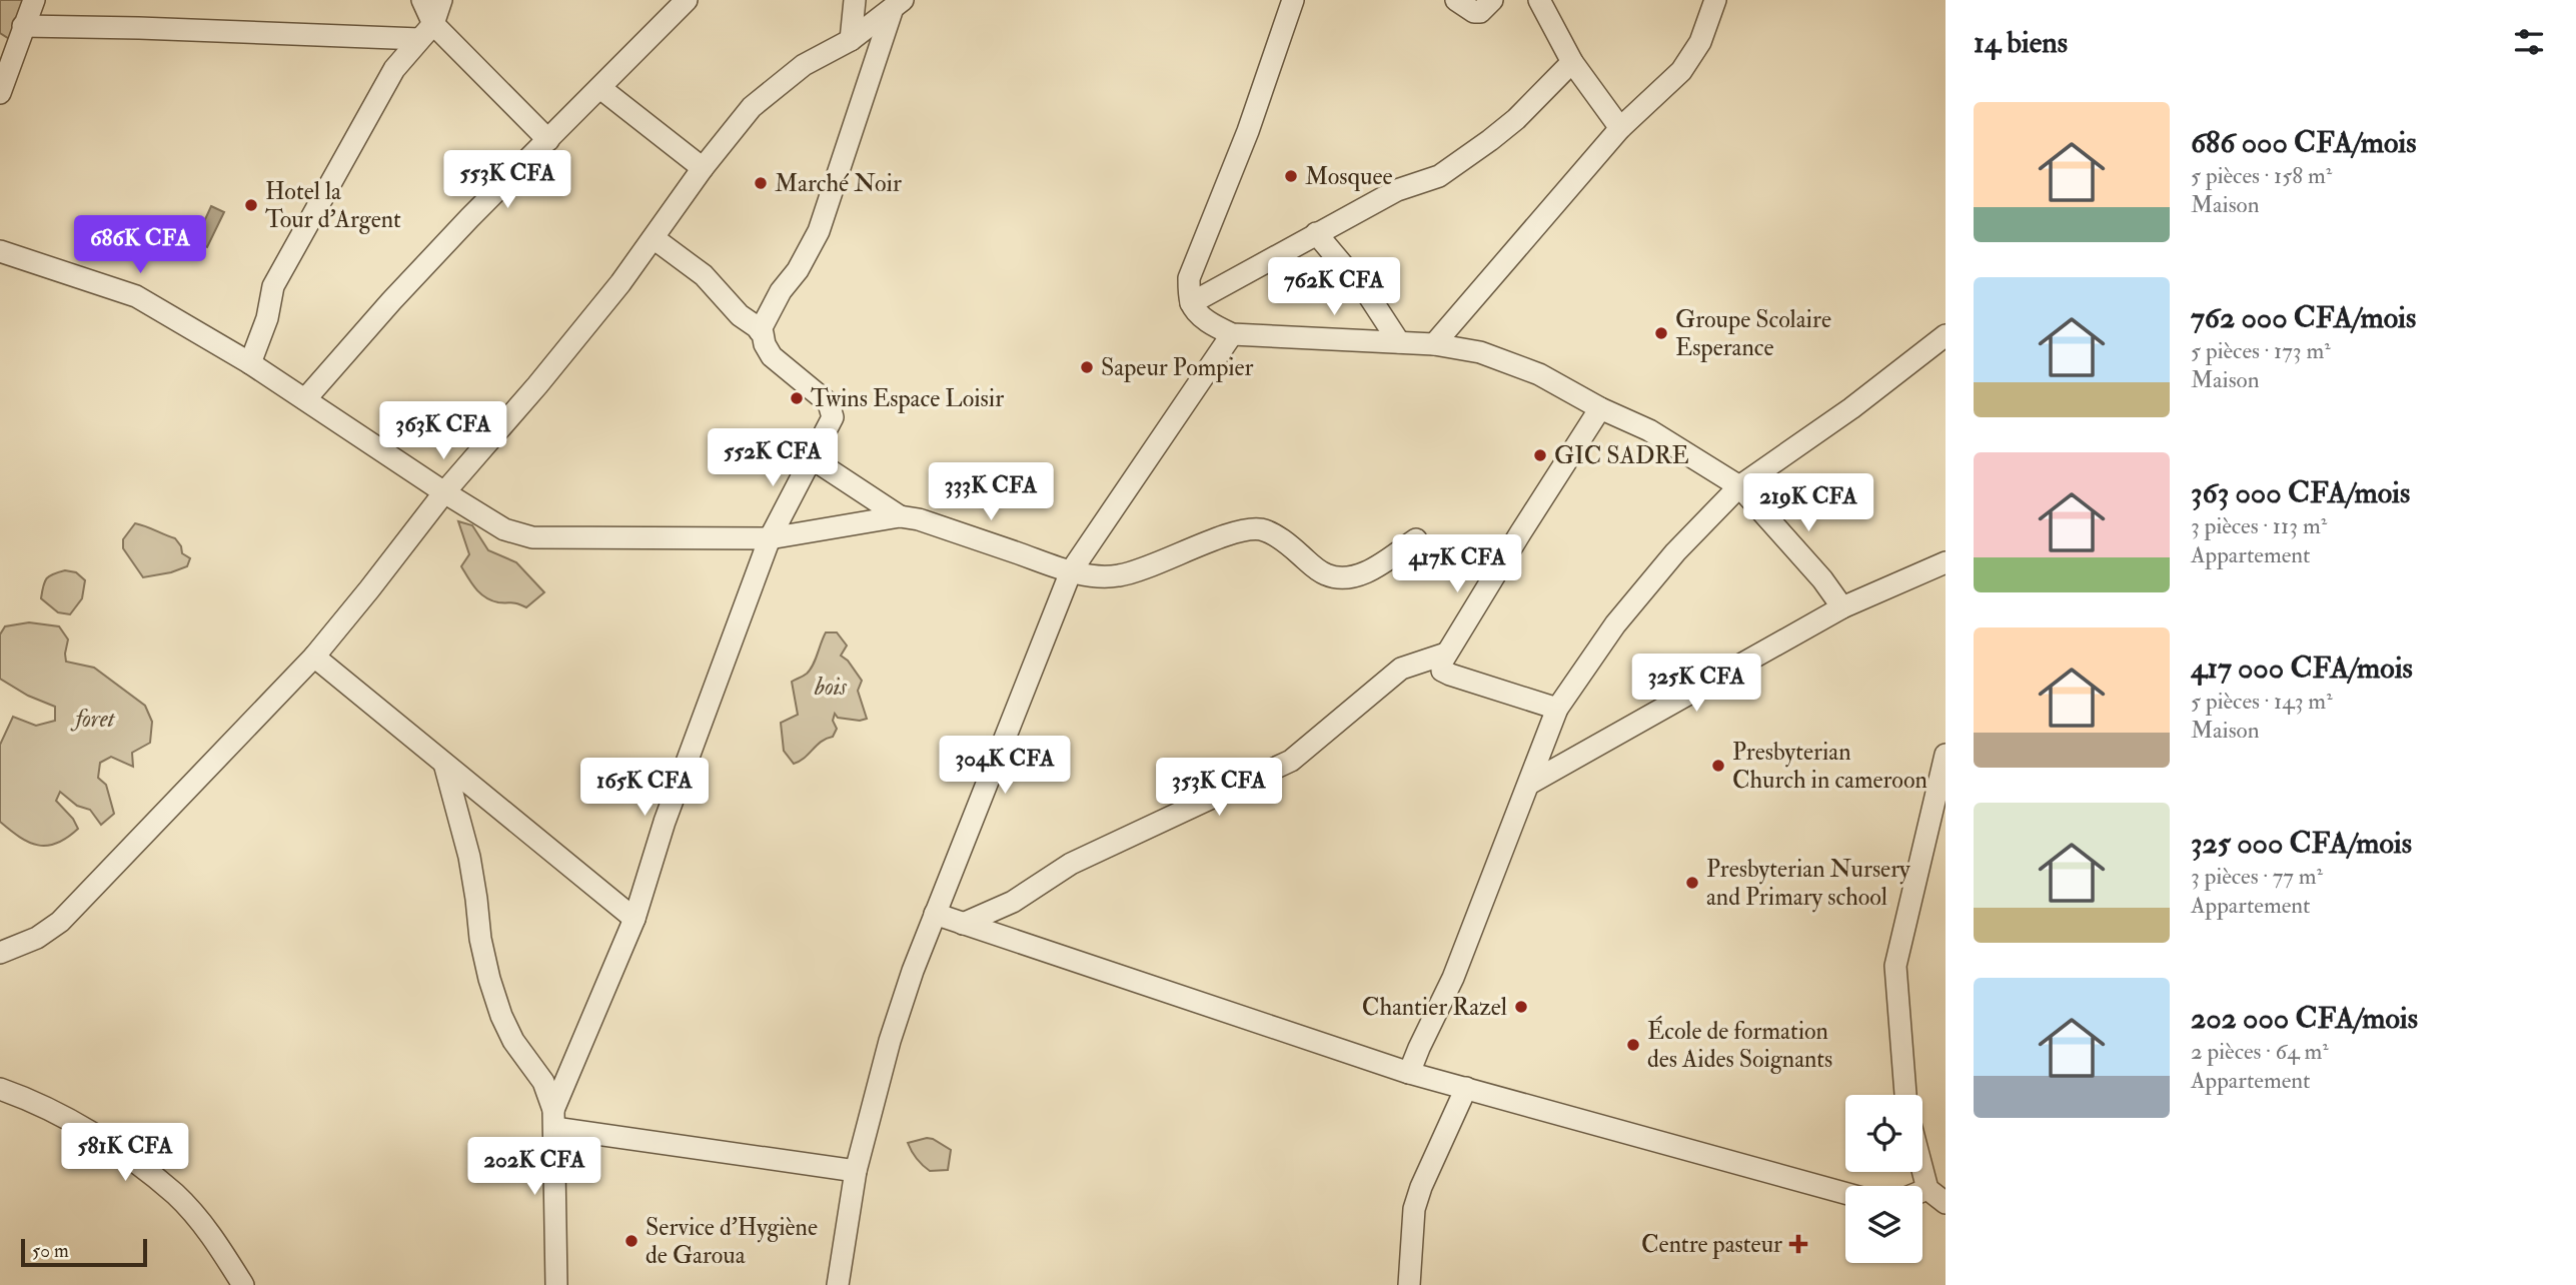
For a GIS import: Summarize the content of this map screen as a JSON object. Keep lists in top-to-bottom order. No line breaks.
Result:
{"parks":["bois","foret"],"places":{"other":["Mosquee","Marché Noir","Hotel la Tour d'Argent","Groupe Scolaire Esperance","Sapeur Pompier","Twins Espace Loisir","GIC SADRE","Presbyterian Church in cameroon","Presbyterian Nursery and Primary school","Chantier Razel","École de formation des Aides Soignants","Service d'Hygiène de Garoua"],"health":["Centre pasteur"]},"scale_bar":"50 m","page":{"heading":"14 biens","list":[{"name":"686 000 CFA/mois","note":"5 pièces · 158 m² · Maison"},{"name":"762 000 CFA/mois","note":"5 pièces · 173 m² · Maison"},{"name":"363 000 CFA/mois","note":"3 pièces · 113 m² · Appartement"},{"name":"417 000 CFA/mois","note":"5 pièces · 143 m² · Maison"},{"name":"325 000 CFA/mois","note":"3 pièces · 77 m² · Appartement"},{"name":"202 000 CFA/mois","note":"2 pièces · 64 m² · Appartement"}],"price":["553K CFA","686K CFA","762K CFA","363K CFA","552K CFA","333K CFA","219K CFA","417K CFA","325K CFA","304K CFA","165K CFA","353K CFA","581K CFA","202K CFA"],"scale":"50 m"}}
